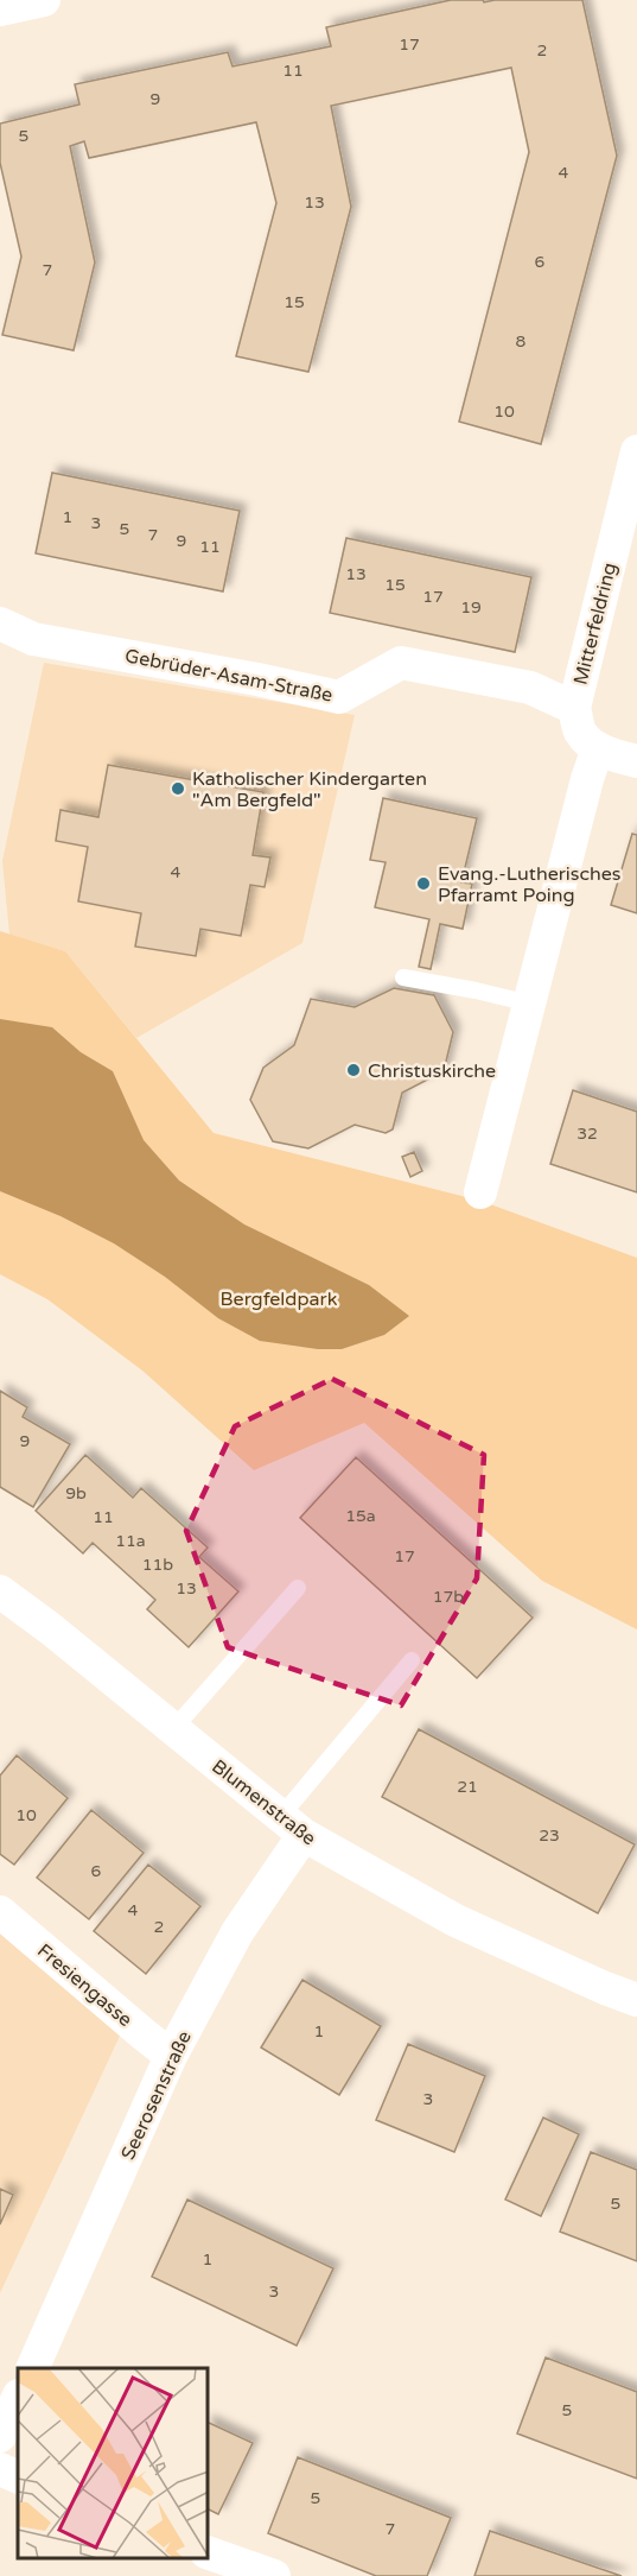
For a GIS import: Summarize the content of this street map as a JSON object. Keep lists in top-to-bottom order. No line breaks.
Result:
{"streets":{"street":["Mitterfeldring","Gebrüder-Asam-Straße","Blumenstraße","Fresiengasse","Seerosenstraße"]},"crossings":[["Mitterfeldring","Gebrüder-Asam-Straße"],["Blumenstraße","Seerosenstraße"],["Fresiengasse","Seerosenstraße"]],"parks":["Bergfeldpark"],"places":["Katholischer Kindergarten \"Am Bergfeld\"","Evang.-Lutherisches Pfarramt Poing","Christuskirche"],"house_numbers":["17","2","11","9","5","4","13","6","7","15","8","10","1","3","5","7","9","11","13","15","17","19","4","32","9","9b","15a","11","11a","17","11b","13","17b","21","10","23","6","4","2","1","3","5","1","3","5","5","7"]}
